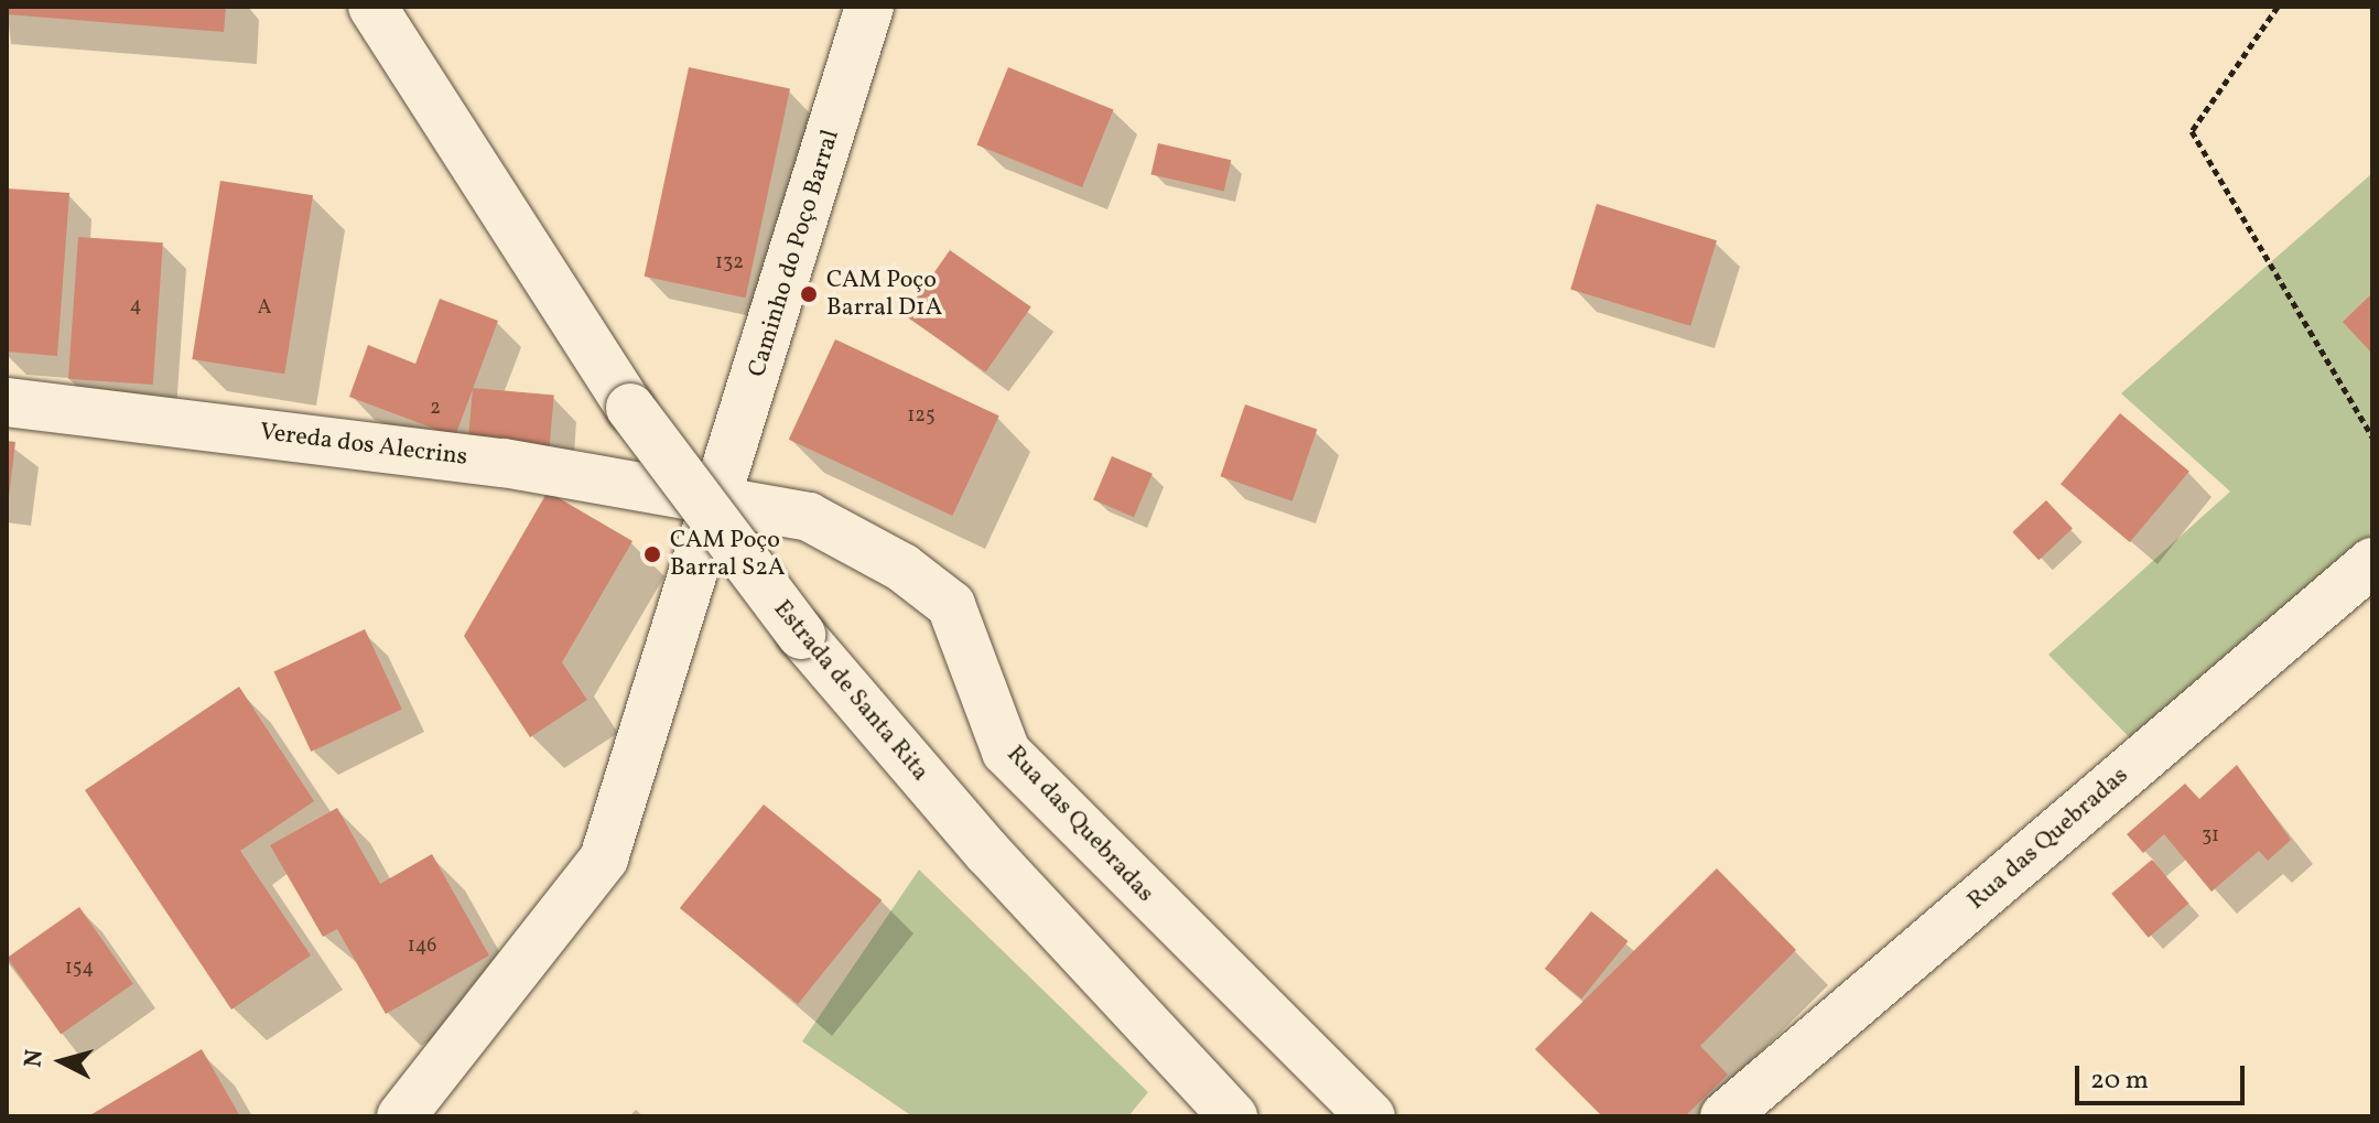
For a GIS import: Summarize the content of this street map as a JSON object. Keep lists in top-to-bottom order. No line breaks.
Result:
{"streets":{"street":["Caminho do Poço Barral","Vereda dos Alecrins","Estrada de Santa Rita","Rua das Quebradas"]},"crossings":[["Caminho do Poço Barral","Vereda dos Alecrins"],["Caminho do Poço Barral","Rua das Quebradas"],["Vereda dos Alecrins","Rua das Quebradas"]],"places":["CAM Poço Barral D1A","CAM Poço Barral S2A"],"house_numbers":["132","4","A","2","125","31","146","154"],"scale_bar":"20 m","north":"left"}
